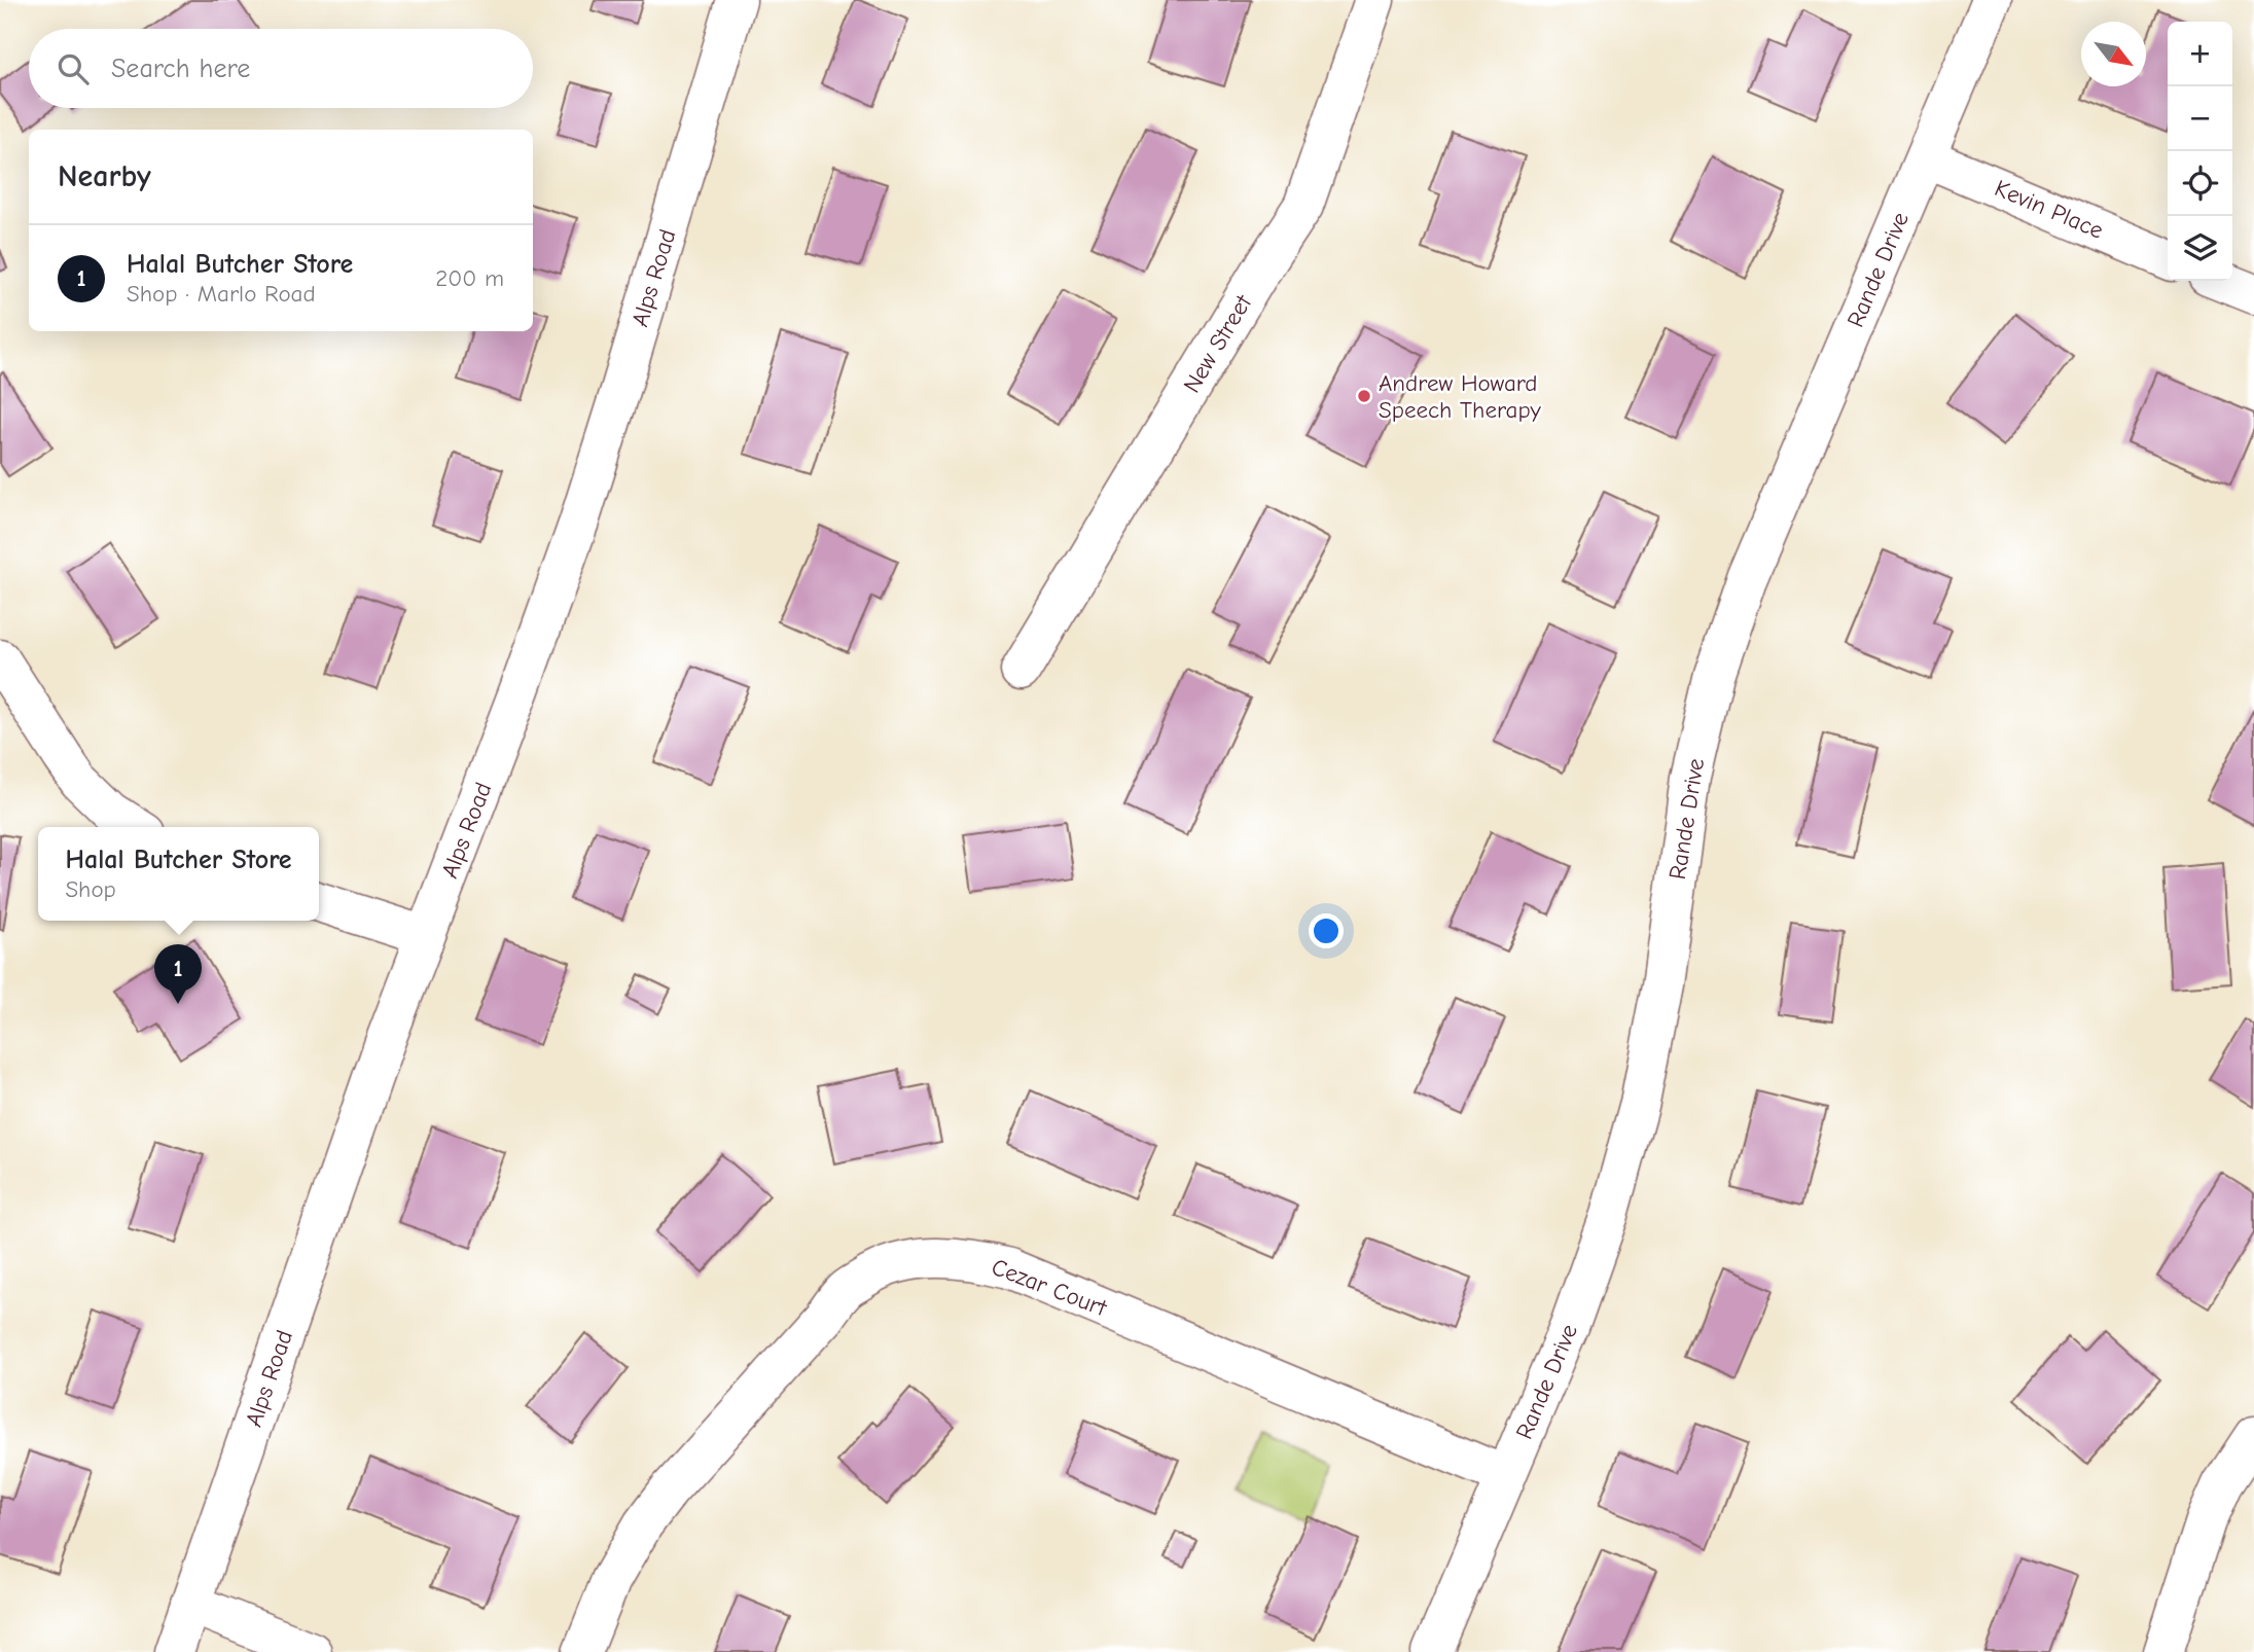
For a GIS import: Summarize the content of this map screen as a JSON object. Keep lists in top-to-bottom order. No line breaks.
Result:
{"streets":{"street":["Kevin Place","Rande Drive","Alps Road","New Street","Cezar Court"]},"crossings":[["Kevin Place","Rande Drive"],["Rande Drive","Cezar Court"]],"places":["Andrew Howard Speech Therapy"],"north":"bottom right","page":{"map_buttons":["+","−"],"search":"Search here","heading":"Nearby","list":[{"mark":"1","name":"Halal Butcher Store","note":"Shop · Marlo Road","value":"200 m"}],"popup":["Halal Butcher Store","Shop"],"pins":"1"}}
